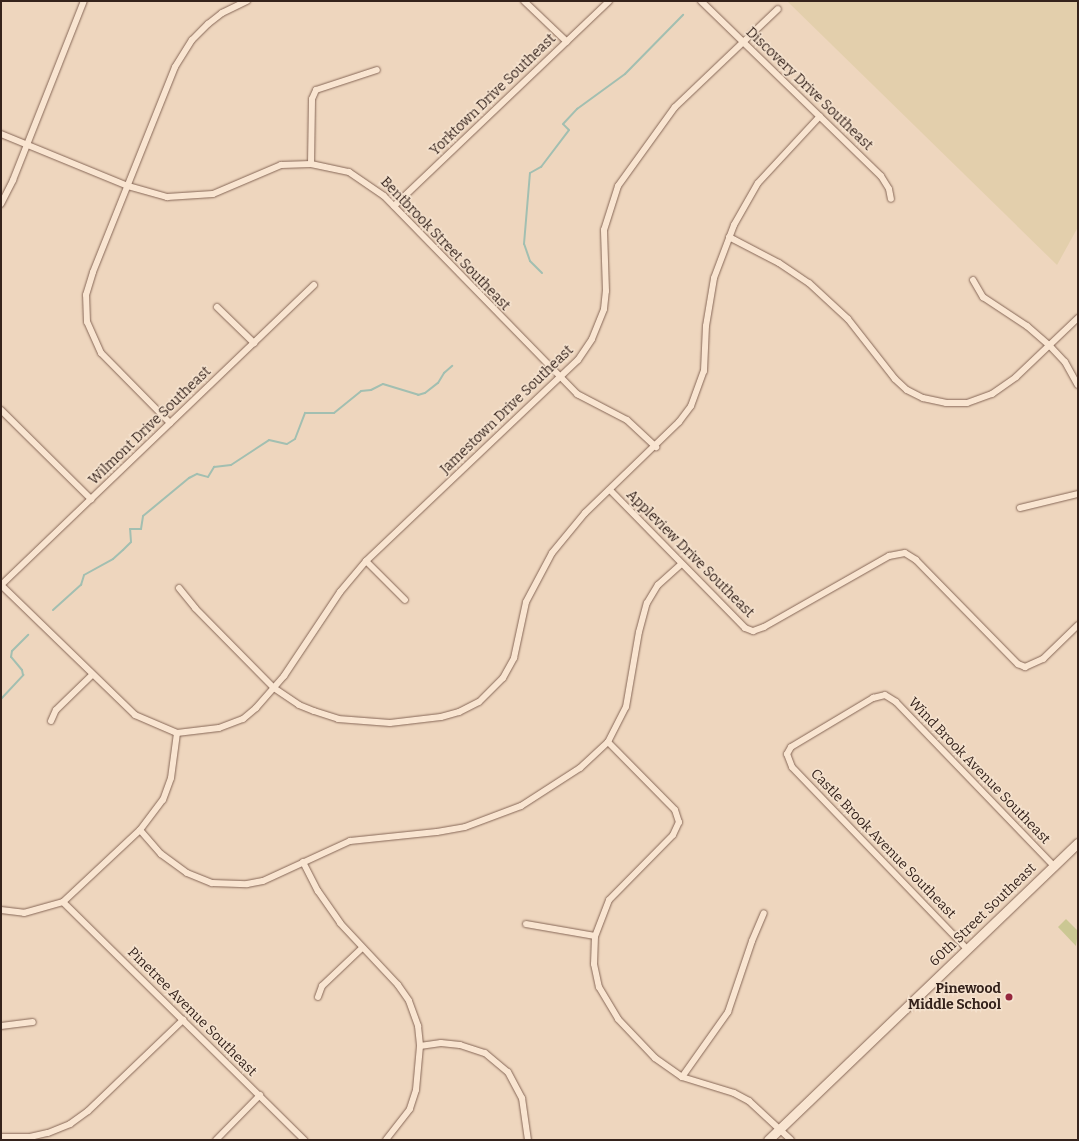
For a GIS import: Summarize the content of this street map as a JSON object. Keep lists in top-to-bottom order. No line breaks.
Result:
{"streets":{"main road":["60th Street Southeast"],"street":["Discovery Drive Southeast","Yorktown Drive Southeast","Bentbrook Street Southeast","Jamestown Drive Southeast","Wilmont Drive Southeast","Appleview Drive Southeast","Wind Brook Avenue Southeast","Castle Brook Avenue Southeast","Pinetree Avenue Southeast"]},"crossings":[["Discovery Drive Southeast","Jamestown Drive Southeast"],["Yorktown Drive Southeast","Bentbrook Street Southeast"],["Bentbrook Street Southeast","Jamestown Drive Southeast"],["Jamestown Drive Southeast","Appleview Drive Southeast"],["Wind Brook Avenue Southeast","Castle Brook Avenue Southeast"],["Wind Brook Avenue Southeast","60th Street Southeast"],["Castle Brook Avenue Southeast","60th Street Southeast"]],"places":["Pinewood Middle School"]}
